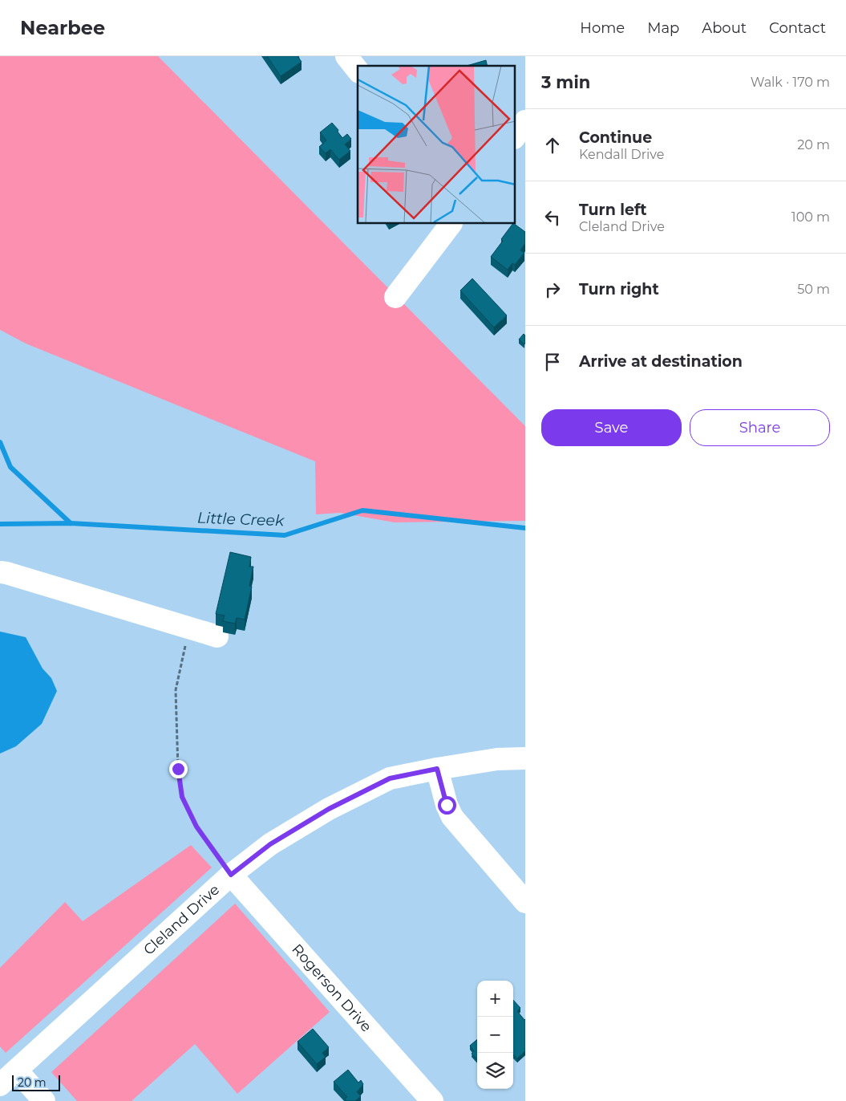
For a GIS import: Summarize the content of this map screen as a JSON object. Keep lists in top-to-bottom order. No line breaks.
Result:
{"streets":{"street":["Cleland Drive","Rogerson Drive"]},"crossings":[["Cleland Drive","Rogerson Drive"]],"water":["Little Creek"],"scale_bar":"20 m","page":{"header":"Nearbee","nav":["Home","Map","About","Contact"],"heading":["3 min","Walk · 170 m"],"list":[["Continue","Kendall Drive","20 m"],["Turn left","Cleland Drive","100 m"],["Turn right","50 m"],"Arrive at destination"],"buttons":["Save","Share"],"map_buttons":["+","−"],"scale":"20 m"}}
